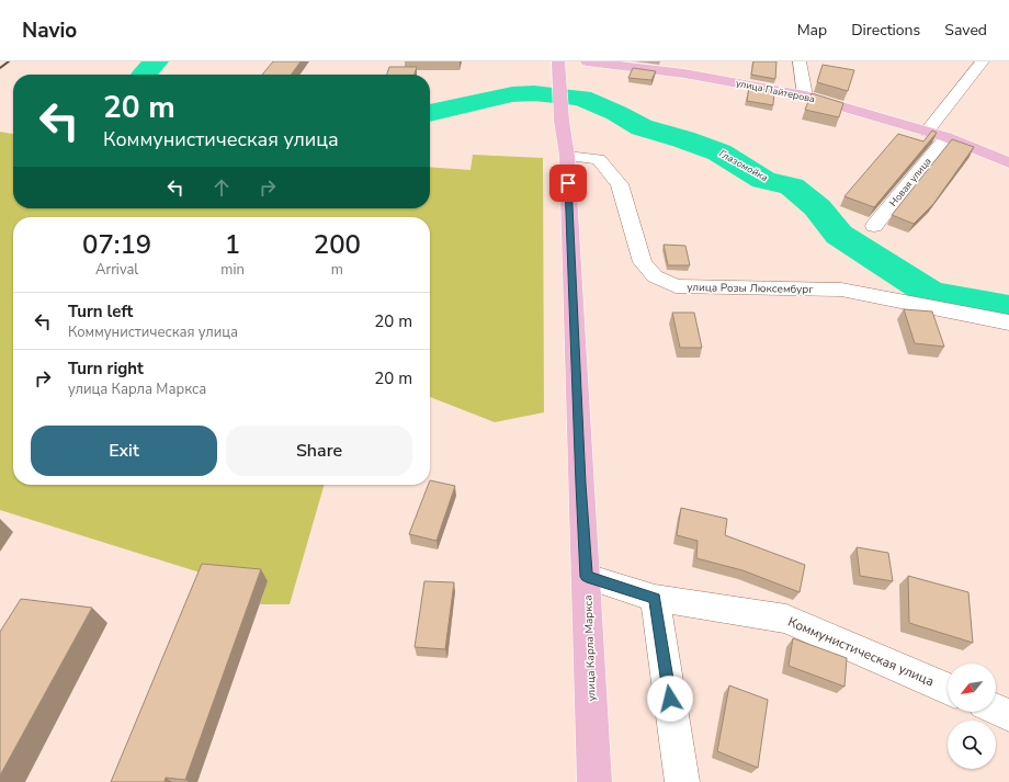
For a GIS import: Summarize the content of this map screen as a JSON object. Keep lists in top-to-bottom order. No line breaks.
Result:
{"streets":{"main road":["улица Пайтерова","улица Карла Маркса"],"street":["Новая улица","улица Розы Люксембург","Коммунистическая улица"]},"crossings":[["улица Пайтерова","Новая улица"],["улица Розы Люксембург","улица Карла Маркса"],["улица Карла Маркса","Коммунистическая улица"]],"water":["Глазомойка"],"north":"bottom left","page":{"header":"Navio","nav":["Map","Directions","Saved"],"turn":["20 m","Коммунистическая улица"],"eta":["07:19","Arrival","1","min","200","m"],"list":[{"name":"Turn left","note":"Коммунистическая улица","value":"20 m"},{"name":"Turn right","note":"улица Карла Маркса","value":"20 m"}],"buttons":["Exit","Share"]}}
